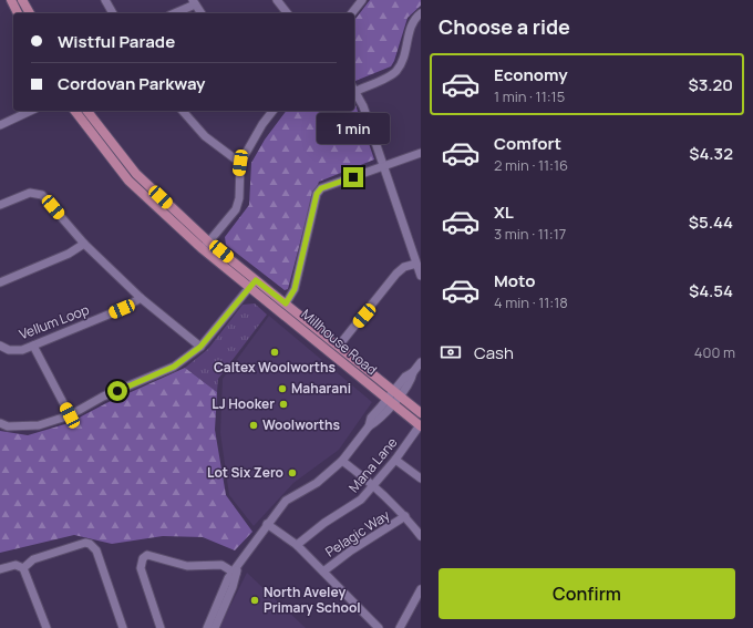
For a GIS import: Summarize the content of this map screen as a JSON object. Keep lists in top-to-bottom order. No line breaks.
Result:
{"streets":{"main road":["Millhouse Road"],"street":["Vellum Loop","Mana Lane","Pelagic Way"]},"crossings":[["Millhouse Road","Mana Lane"]],"places":["Caltex Woolworths","Maharani","LJ Hooker","Woolworths","Lot Six Zero","North Aveley Primary School"],"page":{"heading":"Choose a ride","banner":["Wistful Parade","Cordovan Parkway"],"list":[{"name":"Economy","note":"1 min · 11:15","value":"$3.20"},{"name":"Comfort","note":"2 min · 11:16","value":"$4.32"},{"name":"XL","note":"3 min · 11:17","value":"$5.44"},{"name":"Moto","note":"4 min · 11:18","value":"$4.54"}],"bubble":"1 min","pay":["Cash","400 m"],"buttons":"Confirm"}}
